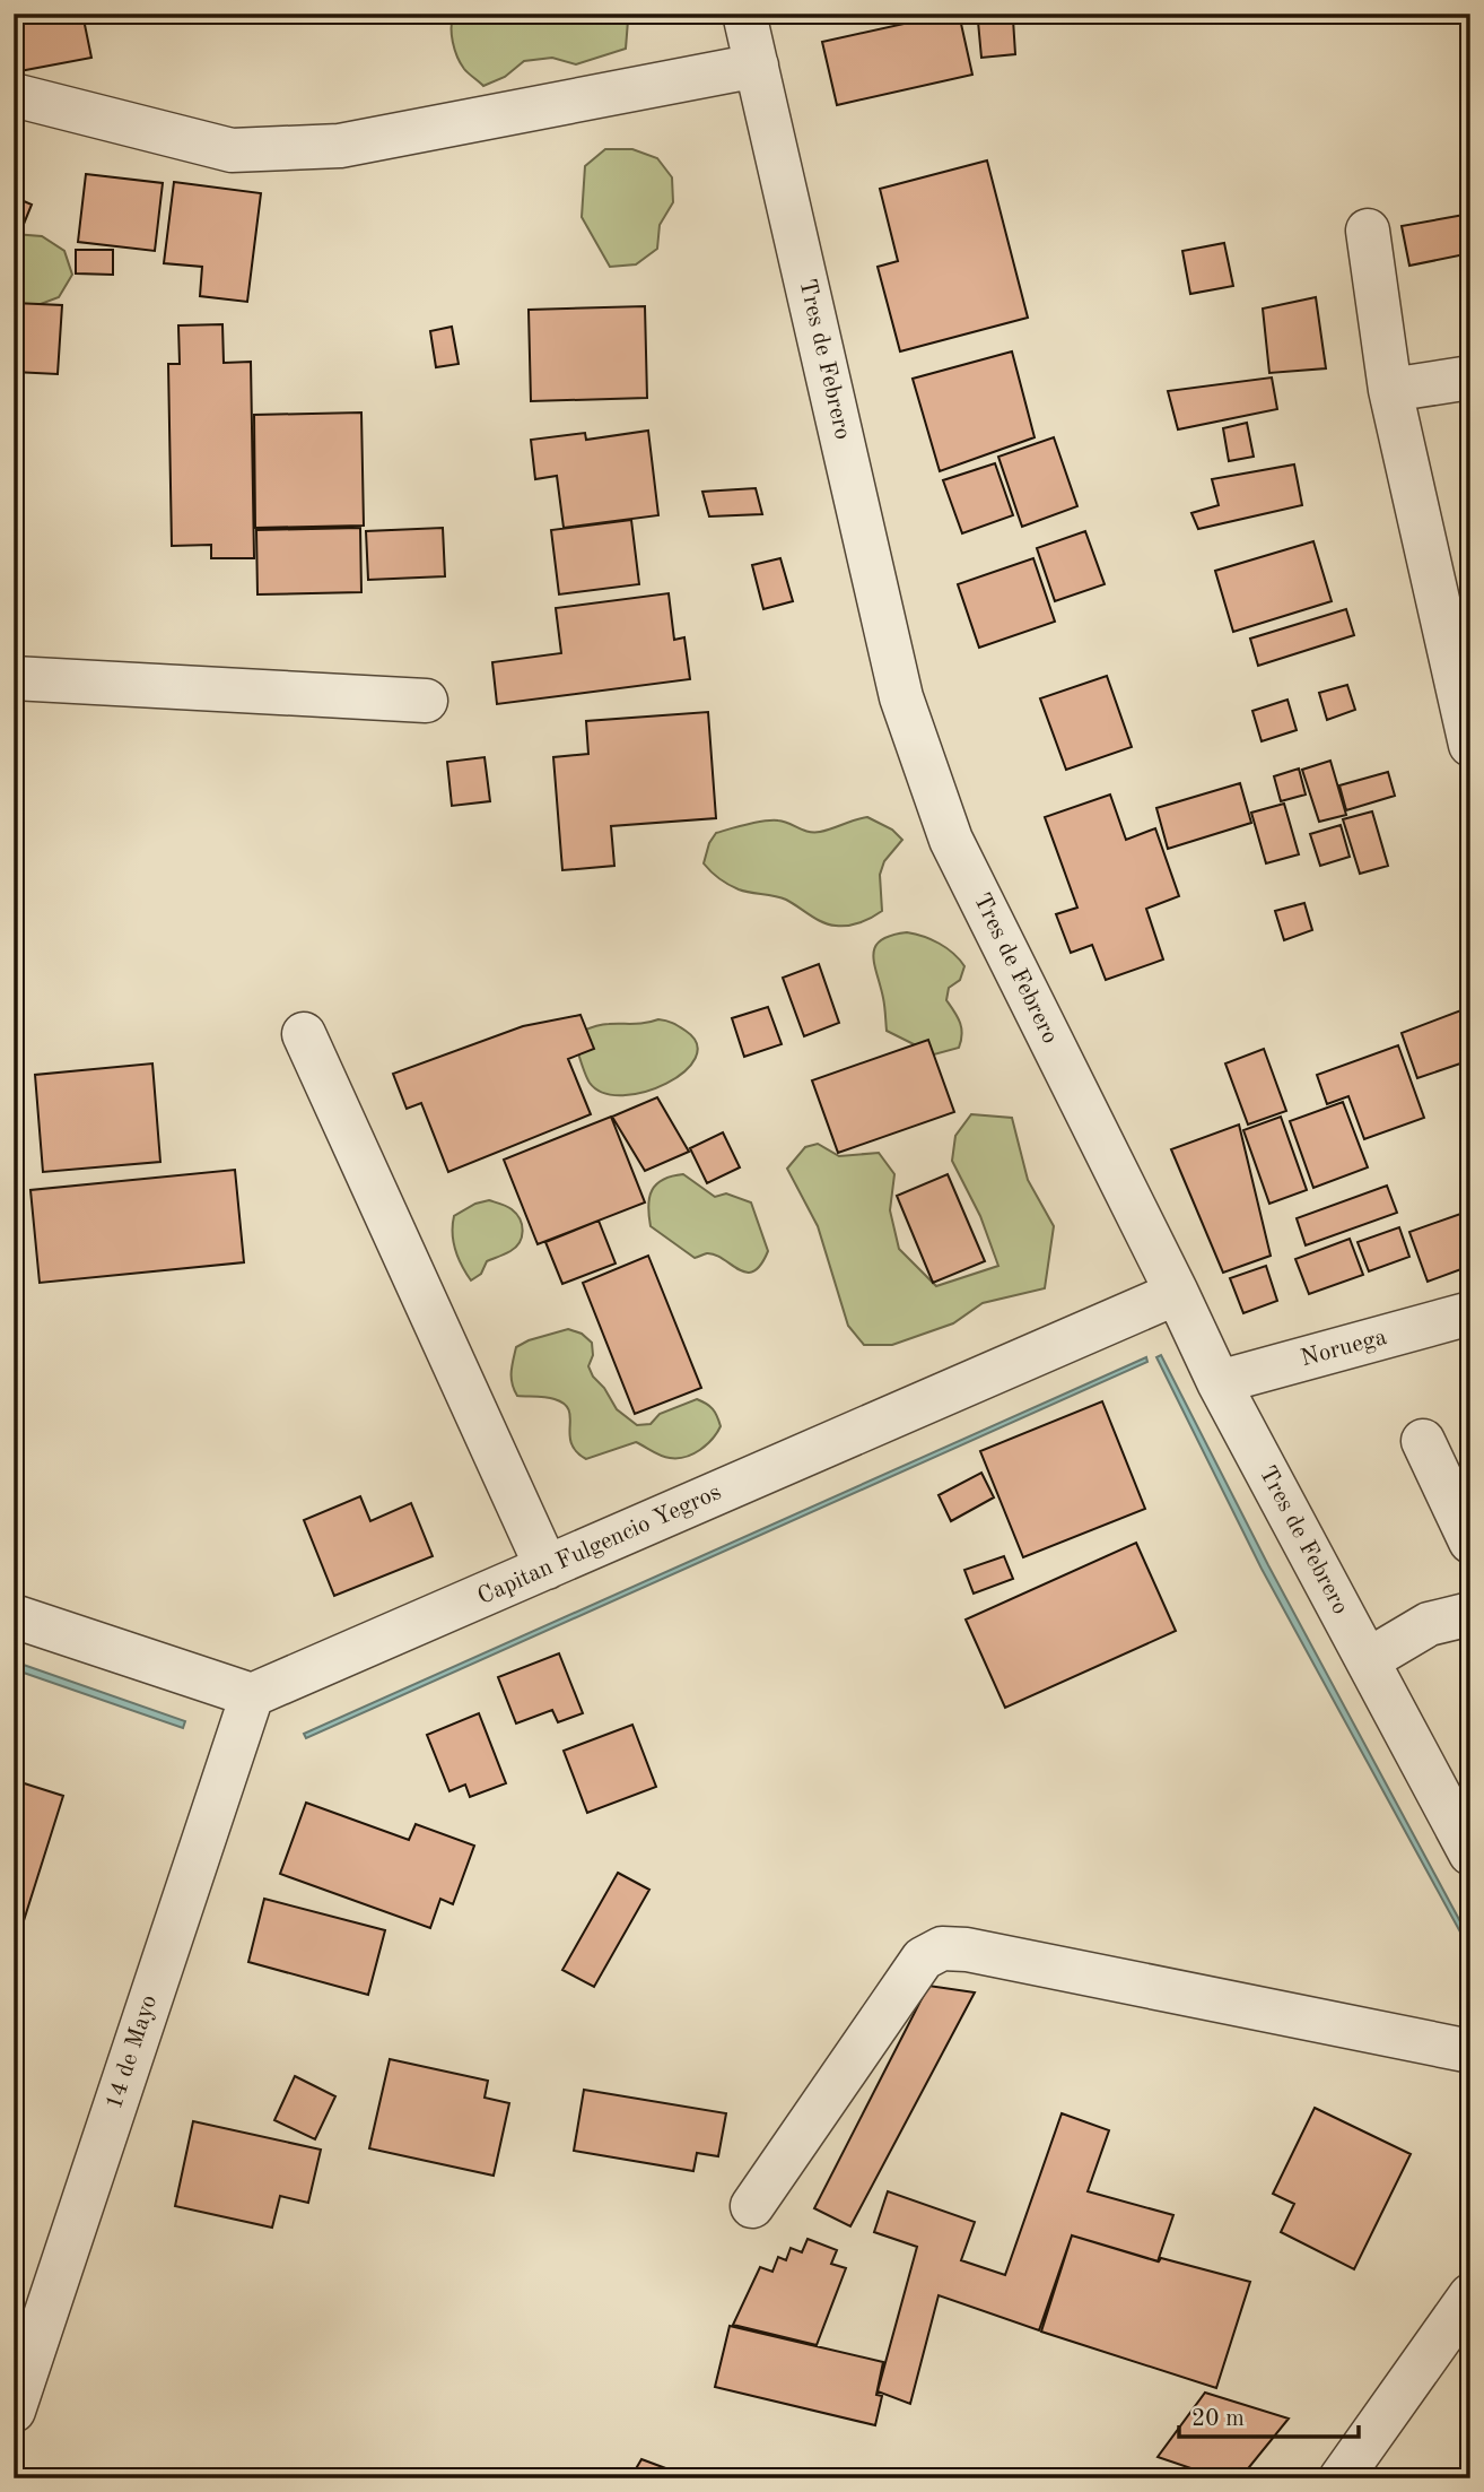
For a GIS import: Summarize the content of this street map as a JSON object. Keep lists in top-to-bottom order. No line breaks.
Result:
{"streets":{"street":["Tres de Febrero","Noruega","Capitan Fulgencio Yegros","14 de Mayo"]},"crossings":[["Tres de Febrero","Noruega"],["Tres de Febrero","Capitan Fulgencio Yegros"],["Capitan Fulgencio Yegros","14 de Mayo"]],"scale_bar":"20 m"}
